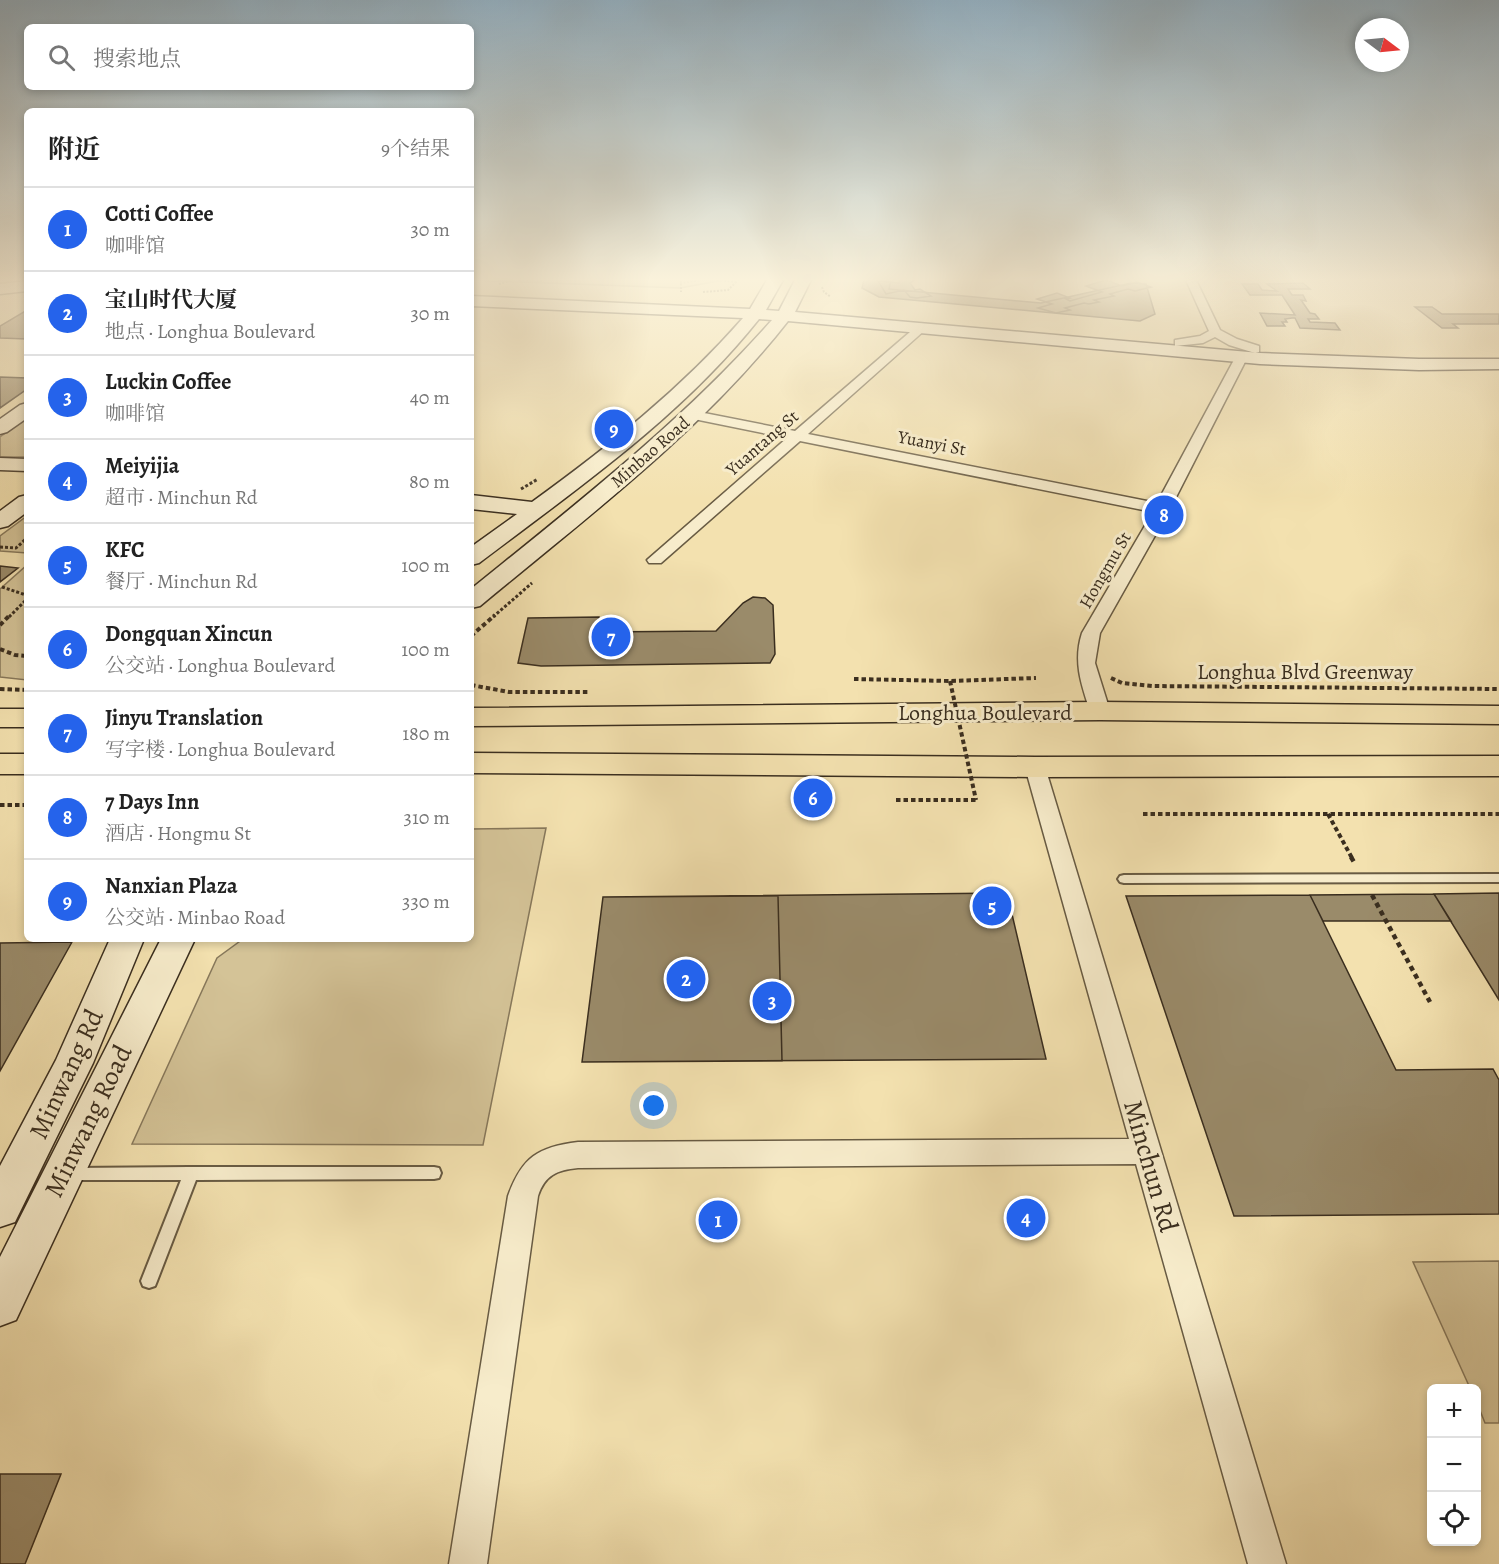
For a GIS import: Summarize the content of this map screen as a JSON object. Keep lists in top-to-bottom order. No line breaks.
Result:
{"streets":{"main road":["Minbao Road","Longhua Boulevard","Minwang Rd","Minwang Road"],"street":["Yuantang St","Yuanyi St","Hongmu St","Minchun Rd"],"path":["Longhua Blvd Greenway"]},"crossings":[["Yuantang St","Yuanyi St"],["Yuanyi St","Minbao Road"],["Yuanyi St","Hongmu St"],["Hongmu St","Longhua Boulevard"]],"north":"right","page":{"search":"搜索地点","heading":["附近","9个结果"],"list":[{"mark":"1","name":"Cotti Coffee","note":"咖啡馆","value":"30 m"},{"mark":"2","name":"宝山时代大厦","note":"地点 · Longhua Boulevard","value":"30 m"},{"mark":"3","name":"Luckin Coffee","note":"咖啡馆","value":"40 m"},{"mark":"4","name":"Meiyijia","note":"超市 · Minchun Rd","value":"80 m"},{"mark":"5","name":"KFC","note":"餐厅 · Minchun Rd","value":"100 m"},{"mark":"6","name":"Dongquan Xincun","note":"公交站 · Longhua Boulevard","value":"100 m"},{"mark":"7","name":"Jinyu Translation","note":"写字楼 · Longhua Boulevard","value":"180 m"},{"mark":"8","name":"7 Days Inn","note":"酒店 · Hongmu St","value":"310 m"},{"mark":"9","name":"Nanxian Plaza","note":"公交站 · Minbao Road","value":"330 m"}],"pins":["9","8","7","6","5","2","3","4","1"],"map_buttons":["+","−"]}}
